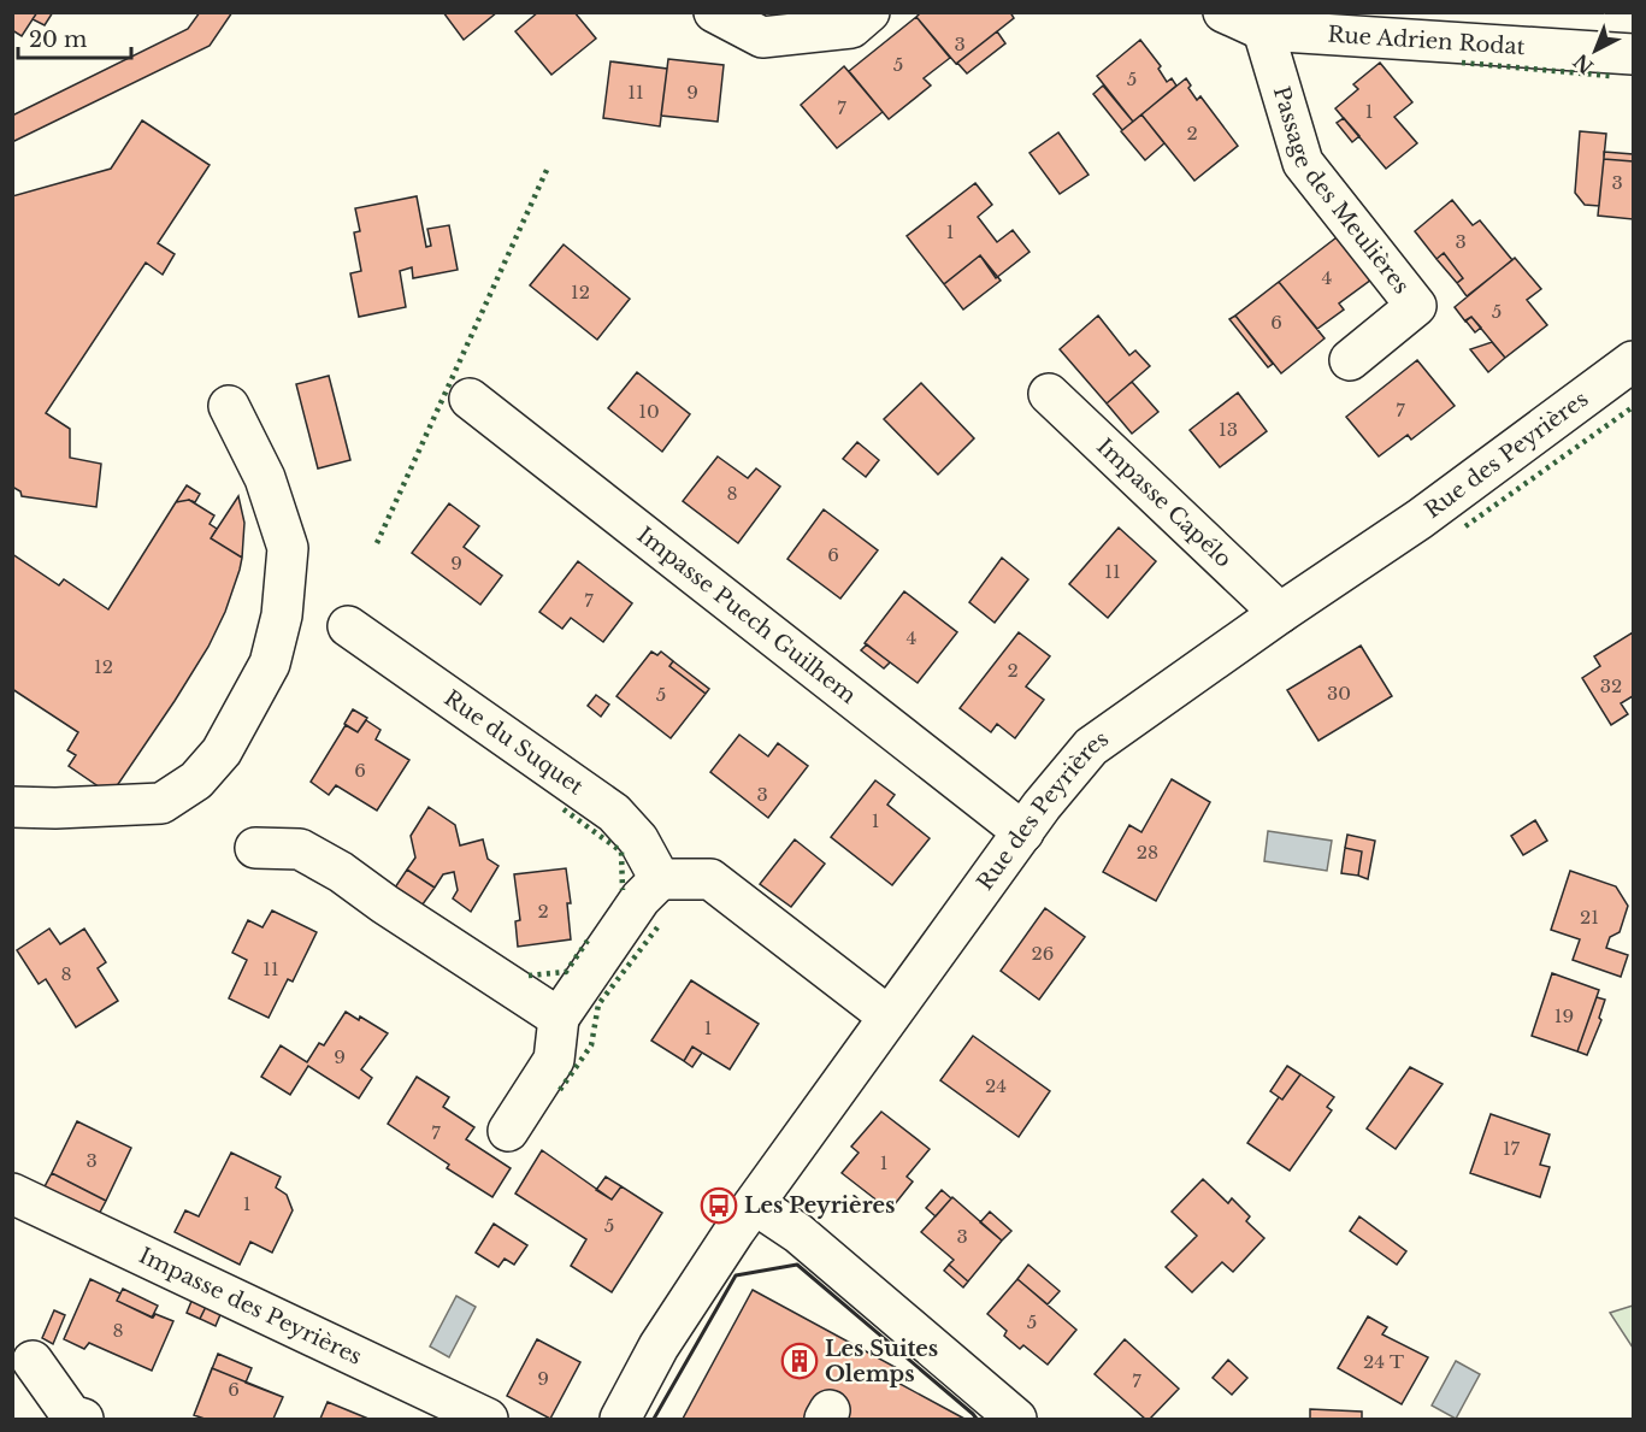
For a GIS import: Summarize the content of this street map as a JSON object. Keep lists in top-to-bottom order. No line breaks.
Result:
{"streets":{"street":["Rue Adrien Rodat","Passage des Meulières","Rue des Peyrières","Impasse Capélo","Impasse Puech Guilhem","Rue du Suquet","Impasse des Peyrières"]},"crossings":[["Rue Adrien Rodat","Passage des Meulières"],["Rue des Peyrières","Impasse Capélo"],["Rue des Peyrières","Impasse Puech Guilhem"]],"places":{"bus stop":["Les Peyrières"],"building":["Les Suites Olemps"]},"house_numbers":["3","5","5","11","9","7","1","2","3","1","3","4","12","5","6","7","10","13","8","6","9","11","7","4","12","2","32","30","5","6","3","1","28","2","21","26","11","8","19","1","9","24","7","17","3","1","1","5","3","5","8","24 T","9","7","6"],"scale_bar":"20 m","north":"bottom left"}
